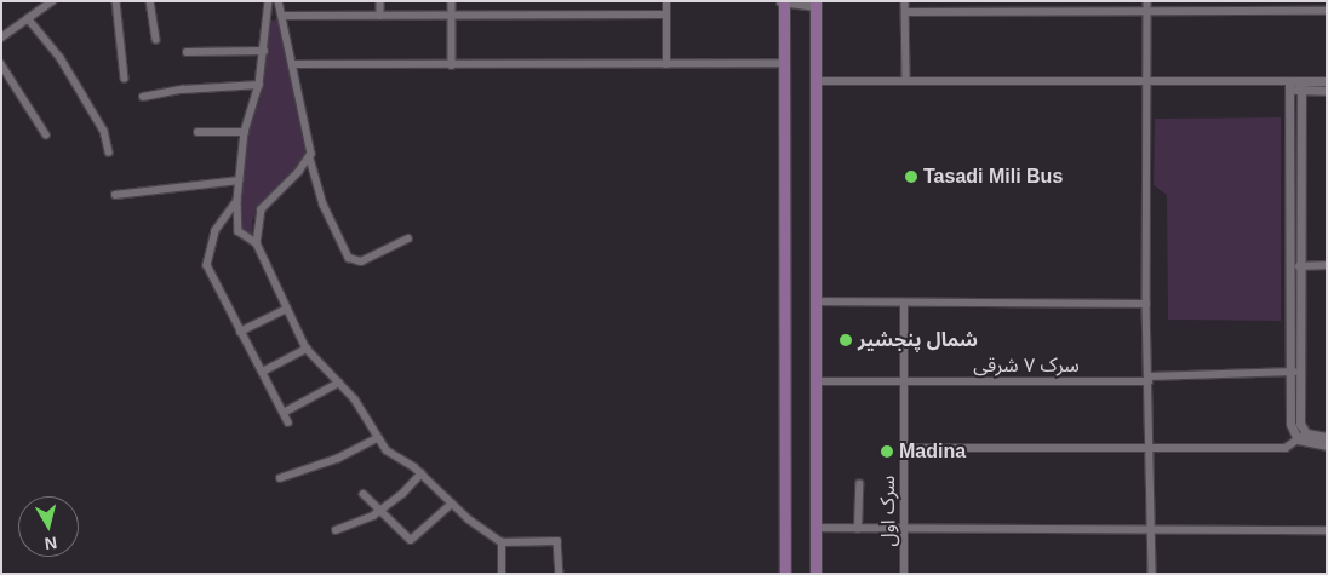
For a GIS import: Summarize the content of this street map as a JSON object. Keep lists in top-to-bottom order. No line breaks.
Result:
{"streets":{"street":["سرک ۷ شرقی","سرک‌ اول"]},"crossings":[["سرک ۷ شرقی","سرک‌ اول"]],"places":["Tasadi Mili Bus","شمال پنجشیر","Madina"],"north":"bottom"}
